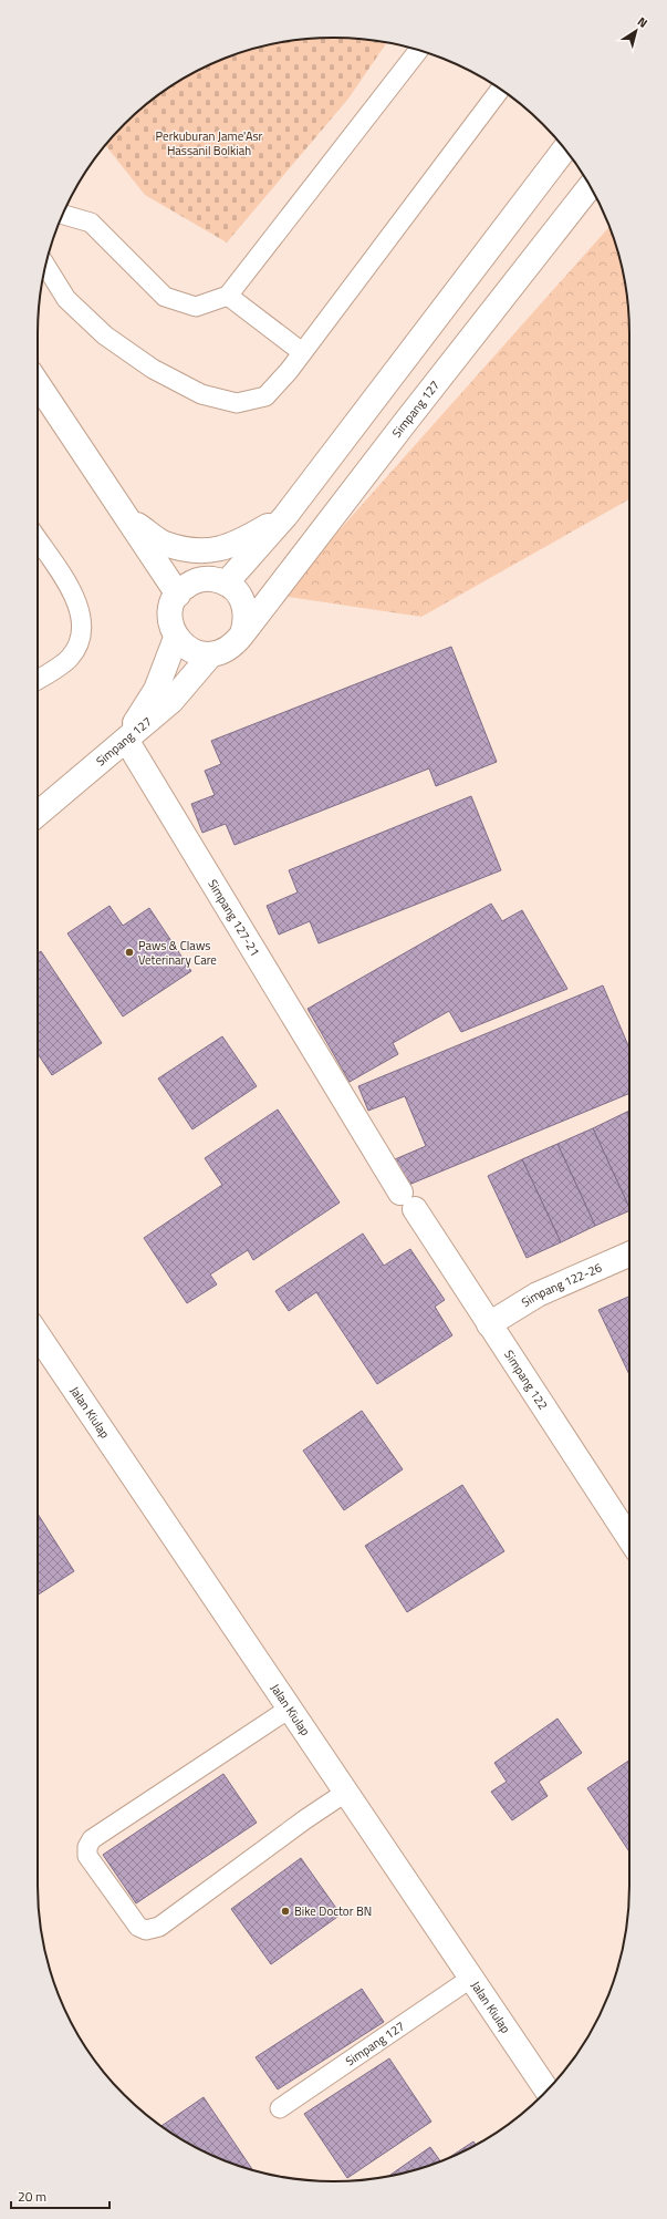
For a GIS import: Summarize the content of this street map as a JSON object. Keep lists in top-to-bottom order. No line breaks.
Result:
{"streets":{"street":["Simpang 127","Simpang 127-21","Simpang 122-26","Simpang 122","Jalan Kiulap"]},"crossings":[["Simpang 127","Simpang 127-21"],["Simpang 127","Jalan Kiulap"],["Simpang 127-21","Simpang 122"],["Simpang 122-26","Simpang 122"]],"parks":["Perkuburan Jame'Asr Hassanil Bolkiah"],"places":["Paws & Claws Veterinary Care","Bike Doctor BN"],"scale_bar":"20 m","north":"top right"}
